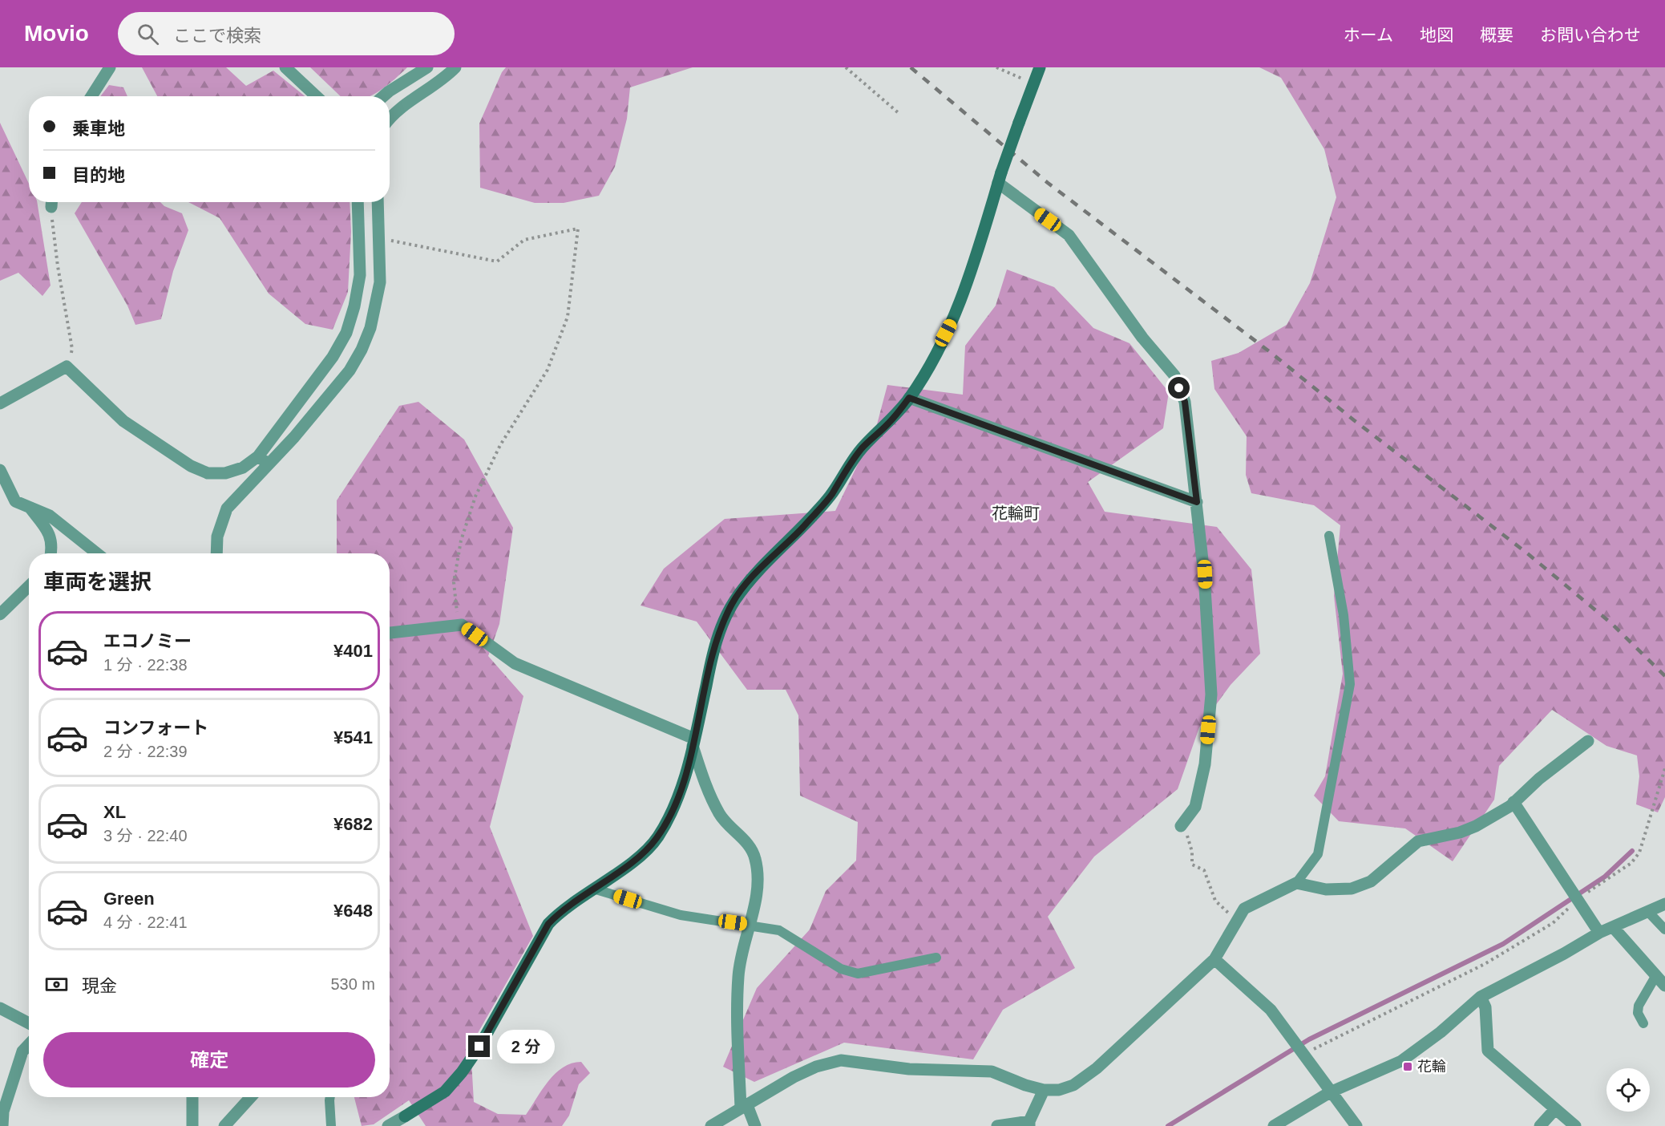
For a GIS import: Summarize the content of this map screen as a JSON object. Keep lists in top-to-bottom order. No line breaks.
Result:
{"districts":["花輪町"],"places":{"transit":["花輪"]},"page":{"header":"Movio","search":"ここで検索","nav":["ホーム","地図","概要","お問い合わせ"],"banner":["乗車地","目的地"],"heading":"車両を選択","list":[{"name":"エコノミー","note":"1 分 · 22:38","value":"¥401"},{"name":"コンフォート","note":"2 分 · 22:39","value":"¥541"},{"name":"XL","note":"3 分 · 22:40","value":"¥682"},{"name":"Green","note":"4 分 · 22:41","value":"¥648"}],"pay":["現金","530 m"],"buttons":"確定","bubble":"2 分"}}
